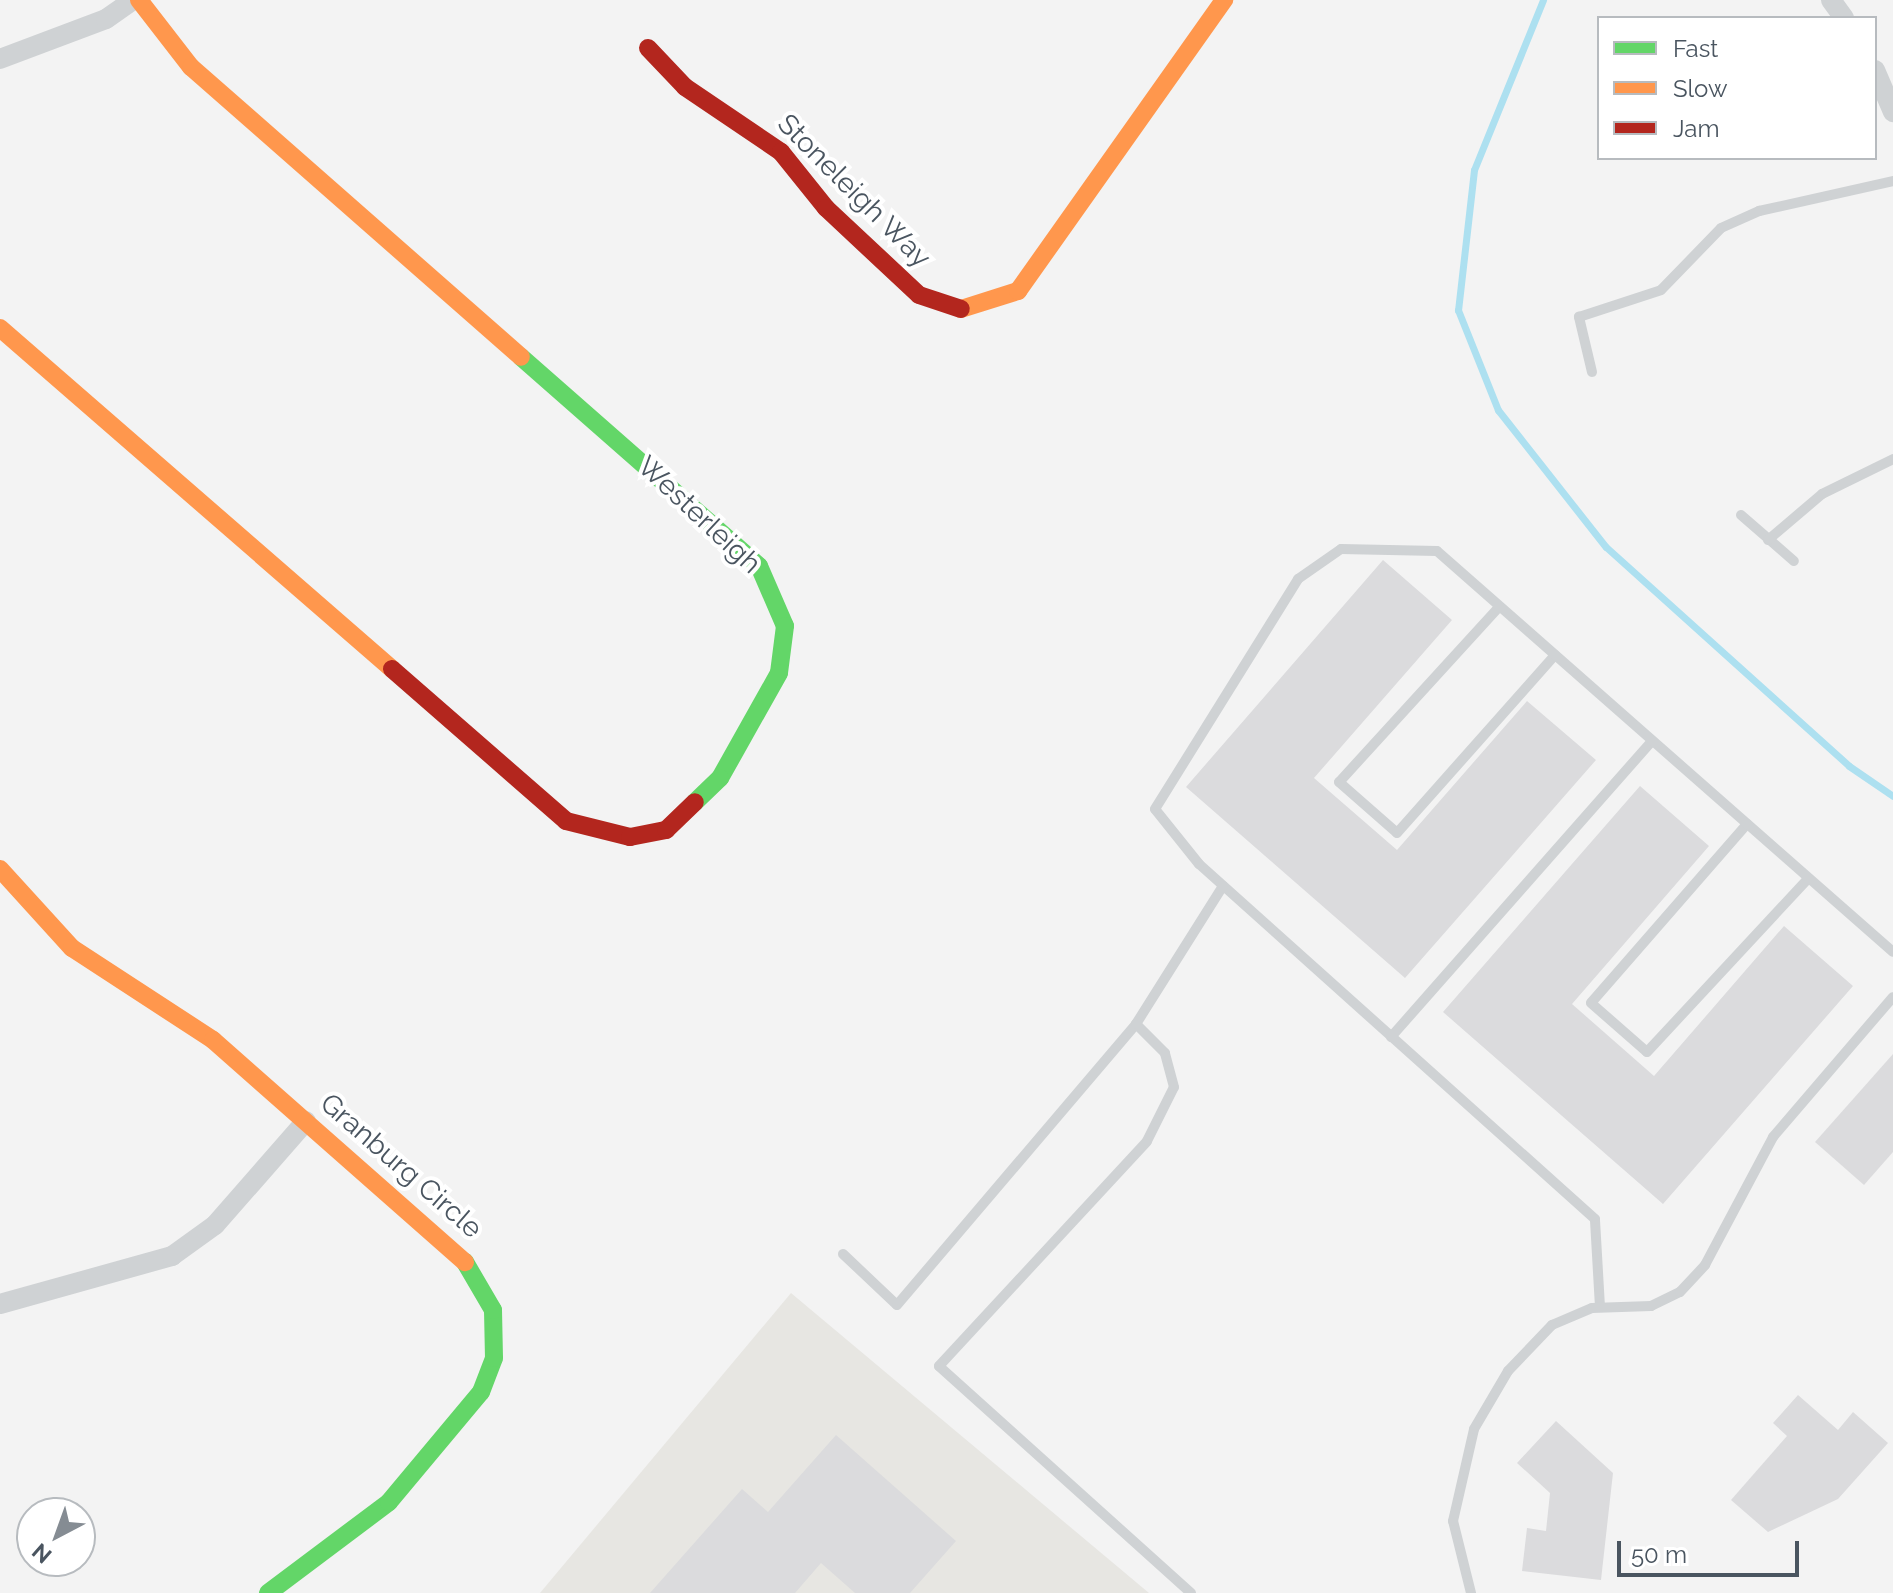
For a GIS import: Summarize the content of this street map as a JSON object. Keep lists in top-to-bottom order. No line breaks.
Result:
{"streets":{"street":["Stoneleigh Way","Westerleigh","Granburg Circle"]},"legend":["Fast","Slow","Jam"],"scale_bar":"50 m","north":"bottom left"}
